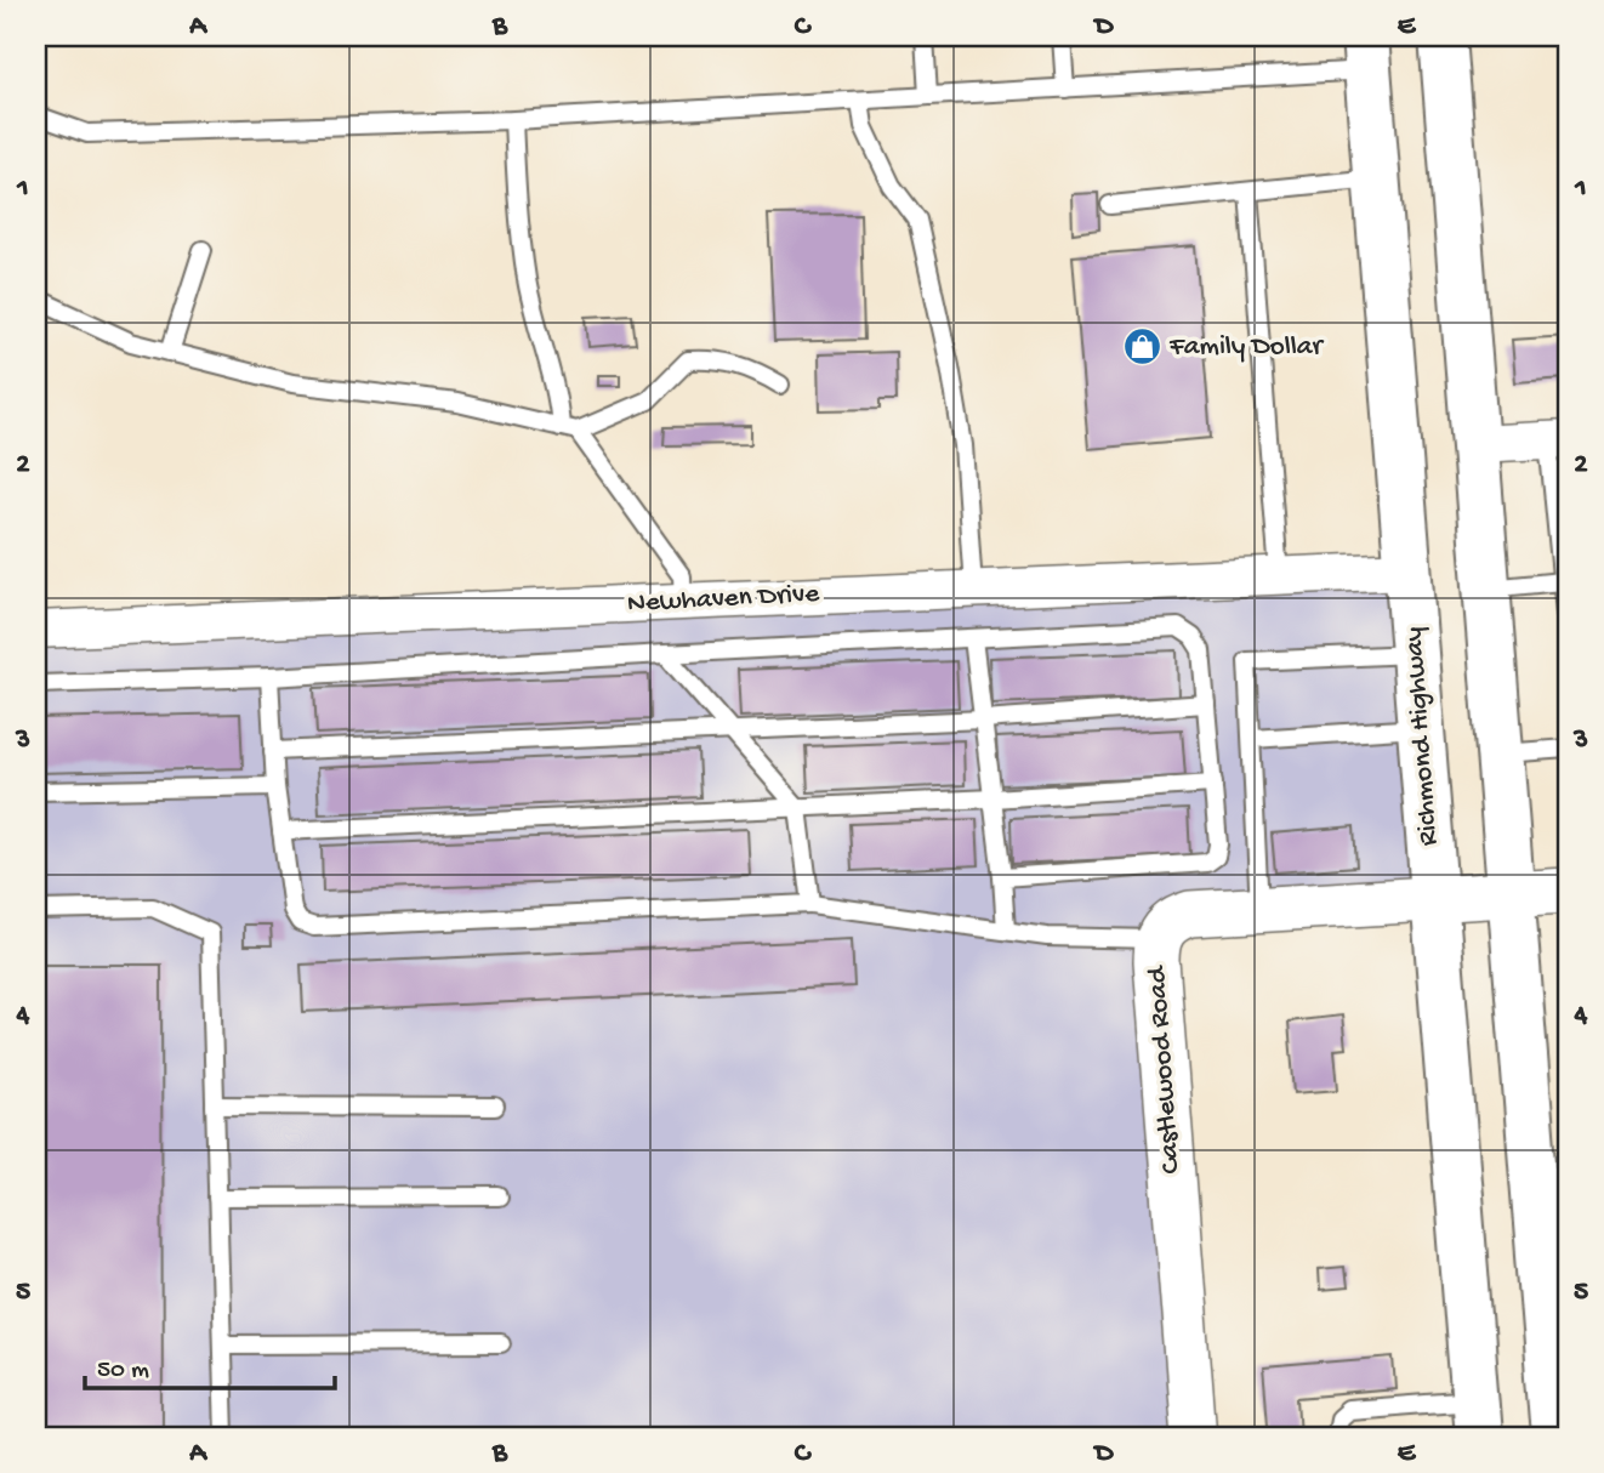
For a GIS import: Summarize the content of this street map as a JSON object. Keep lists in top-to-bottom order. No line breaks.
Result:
{"streets":{"main road":["Richmond Highway"],"street":["Newhaven Drive","Castlewood Road"]},"crossings":[["Newhaven Drive","Richmond Highway"],["Richmond Highway","Castlewood Road"]],"places":{"shop":["Family Dollar"]},"scale_bar":"50 m","grid":{"columns":["A","B","C","D","E"],"rows":["1","2","3","4","5"]}}
